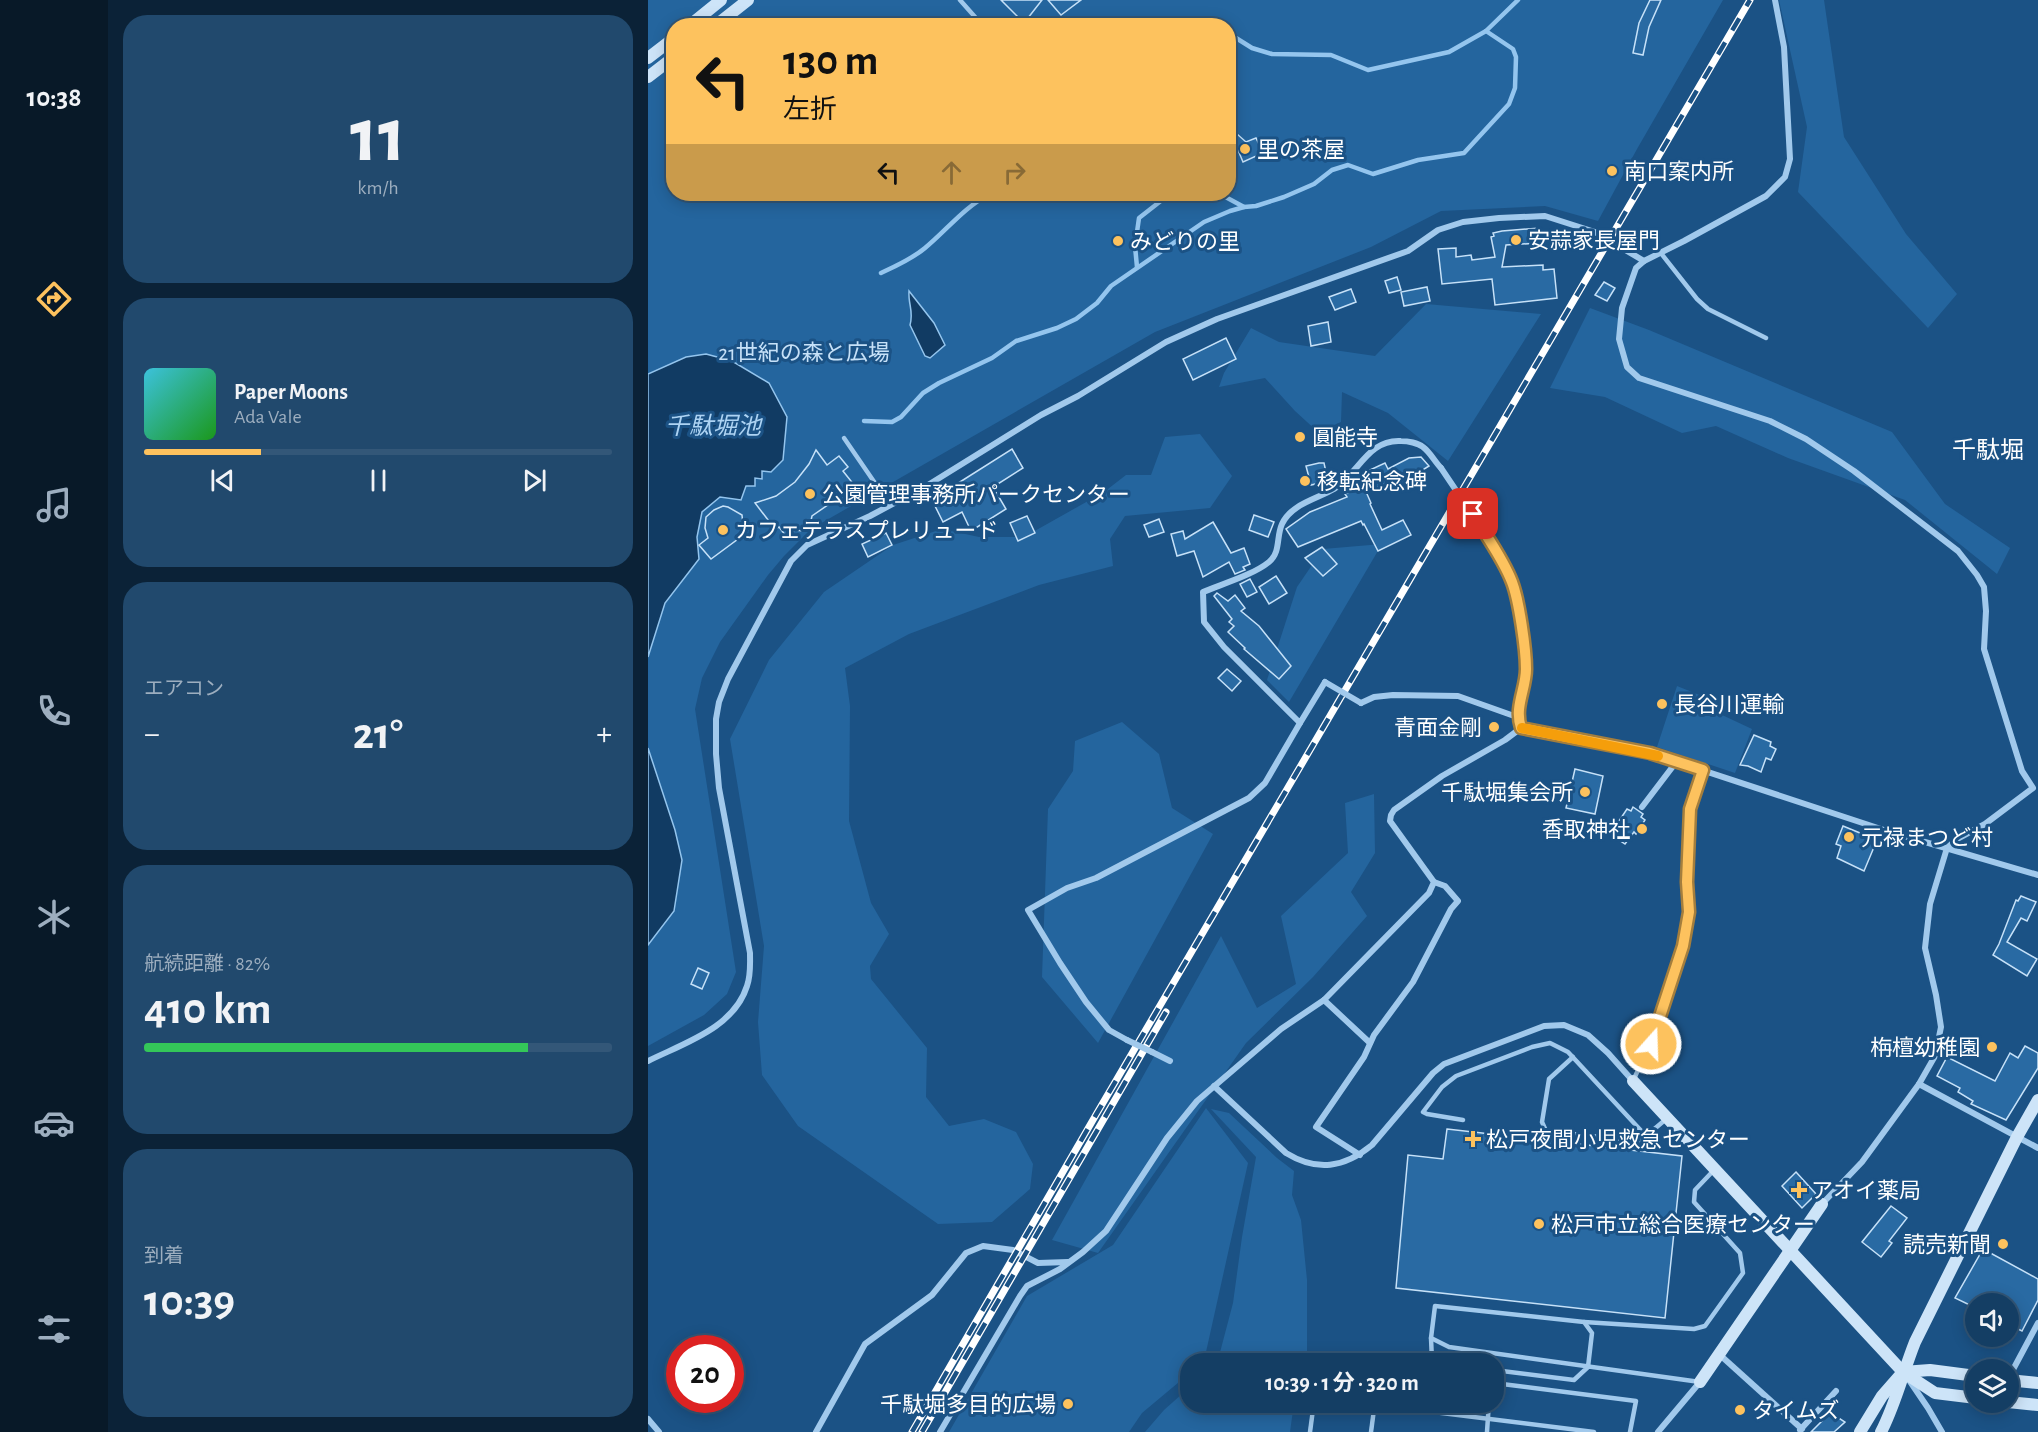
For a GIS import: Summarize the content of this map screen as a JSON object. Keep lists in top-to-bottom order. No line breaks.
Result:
{"districts":["千駄堀"],"water":["千駄堀池"],"parks":["21世紀の森と広場"],"places":{"other":["里の茶屋","南口案内所","安蒜家長屋門","みどりの里","圓能寺","移転紀念碑","公園管理事務所パークセンター","カフェテラスプレリュード","長谷川運輸","青面金剛","千駄堀集会所","香取神社","元禄まつど村","栴檀幼稚園","松戸市立総合医療センター","読売新聞","千駄堀多目的広場","タイムズ"],"health":["松戸夜間小児救急センター","アオイ薬局"]},"page":{"tabs":"10:38","tile":[["11","km/h"],"エアコン",["航続距離 · 82%","410 km"],["到着","10:39"]],"turn":["130 m","左折"],"song":["Paper Moons","Ada Vale"],"heat":["−","21°","+"],"limit":"20","trip":"10:39 · 1 分 · 320 m"}}
